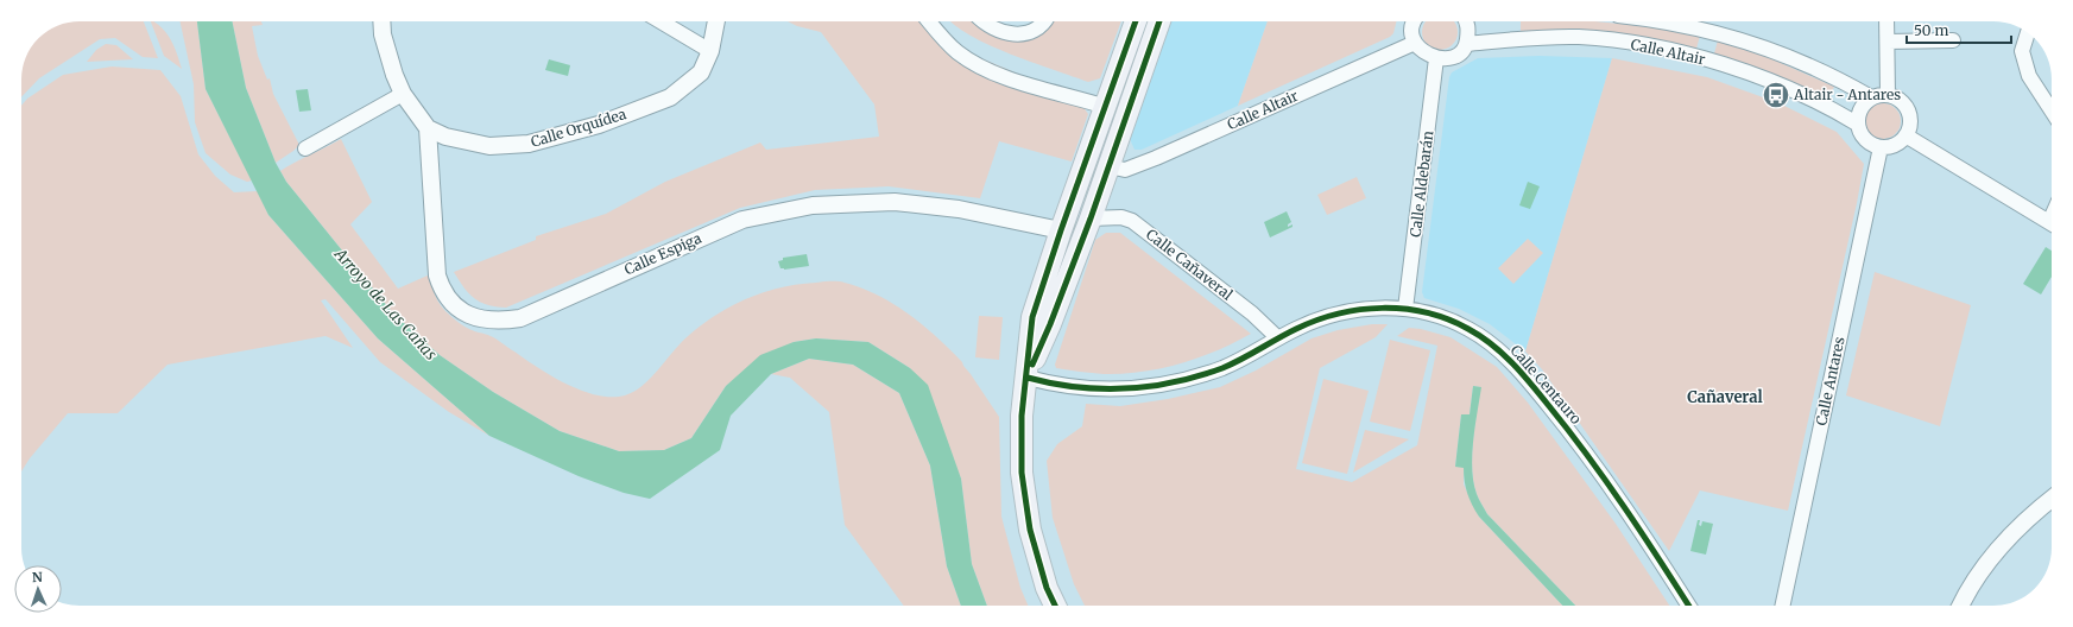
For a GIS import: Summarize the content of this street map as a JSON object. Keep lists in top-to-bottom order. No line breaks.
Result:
{"streets":{"street":["Calle Altair","Calle Orquídea","Calle Aldebarán","Calle Espiga","Calle Cañaveral","Calle Antares","Calle Centauro"]},"crossings":[["Calle Altair","Calle Antares"],["Calle Orquídea","Calle Espiga"],["Calle Aldebarán","Calle Centauro"],["Calle Cañaveral","Calle Centauro"]],"districts":["Cañaveral"],"water":["Arroyo de Las Cañas"],"places":{"bus stop":["Altair - Antares"]},"scale_bar":"50 m","north":"top"}
